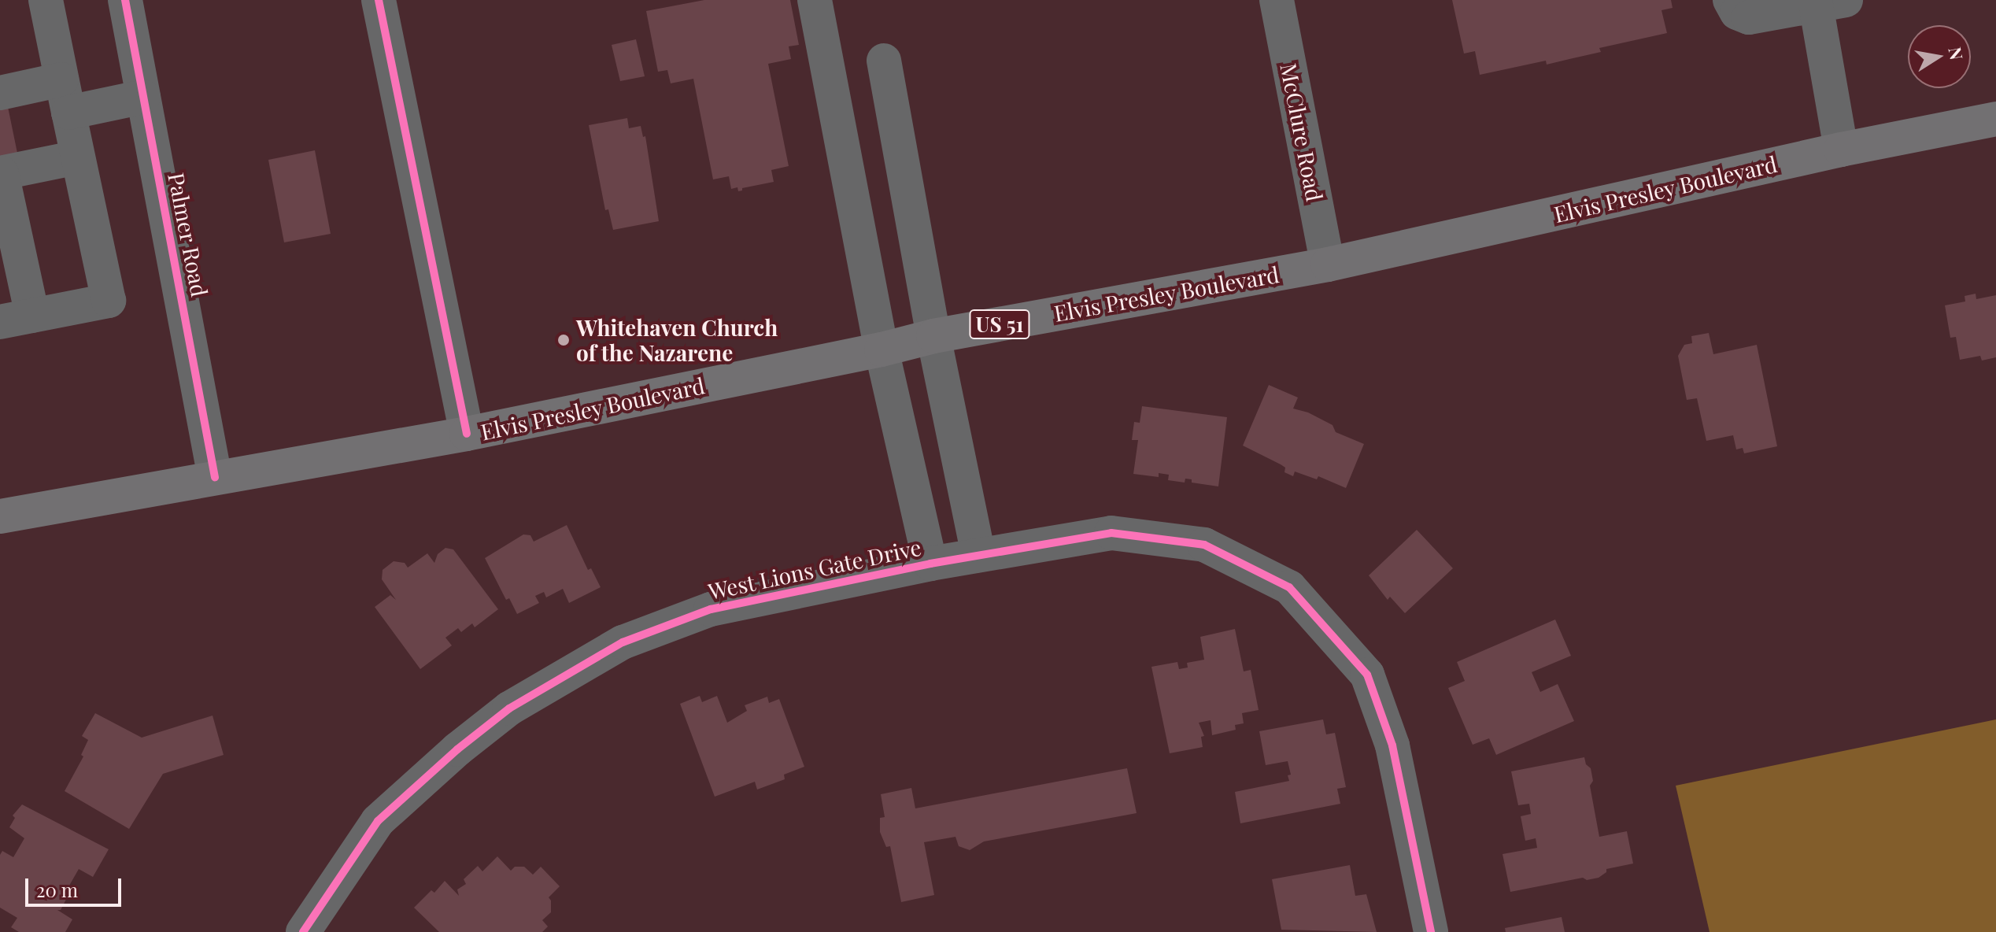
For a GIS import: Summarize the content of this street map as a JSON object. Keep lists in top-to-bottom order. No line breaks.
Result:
{"streets":{"main road":["Elvis Presley Boulevard","US 51"],"street":["McClure Road","Palmer Road","West Lions Gate Drive"]},"crossings":[["McClure Road","Elvis Presley Boulevard"],["Elvis Presley Boulevard","Palmer Road"],["Elvis Presley Boulevard","West Lions Gate Drive"]],"places":["Whitehaven Church of the Nazarene"],"scale_bar":"20 m","north":"right"}
